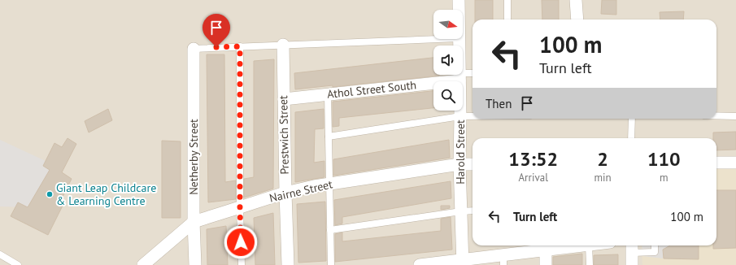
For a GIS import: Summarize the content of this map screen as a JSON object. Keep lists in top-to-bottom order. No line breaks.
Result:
{"streets":{"street":["Athol Street South","Prestwich Street","Harold Street","Netherby Street","Nairne Street"]},"crossings":[["Athol Street South","Prestwich Street"],["Athol Street South","Harold Street"],["Prestwich Street","Nairne Street"],["Harold Street","Nairne Street"],["Netherby Street","Nairne Street"]],"places":["Giant Leap Childcare & Learning Centre"],"north":"right","page":{"turn":["100 m","Turn left"],"then":"Then","eta":["13:52","Arrival","2","min","110","m"],"list":[{"name":"Turn left","value":"100 m"}]}}
